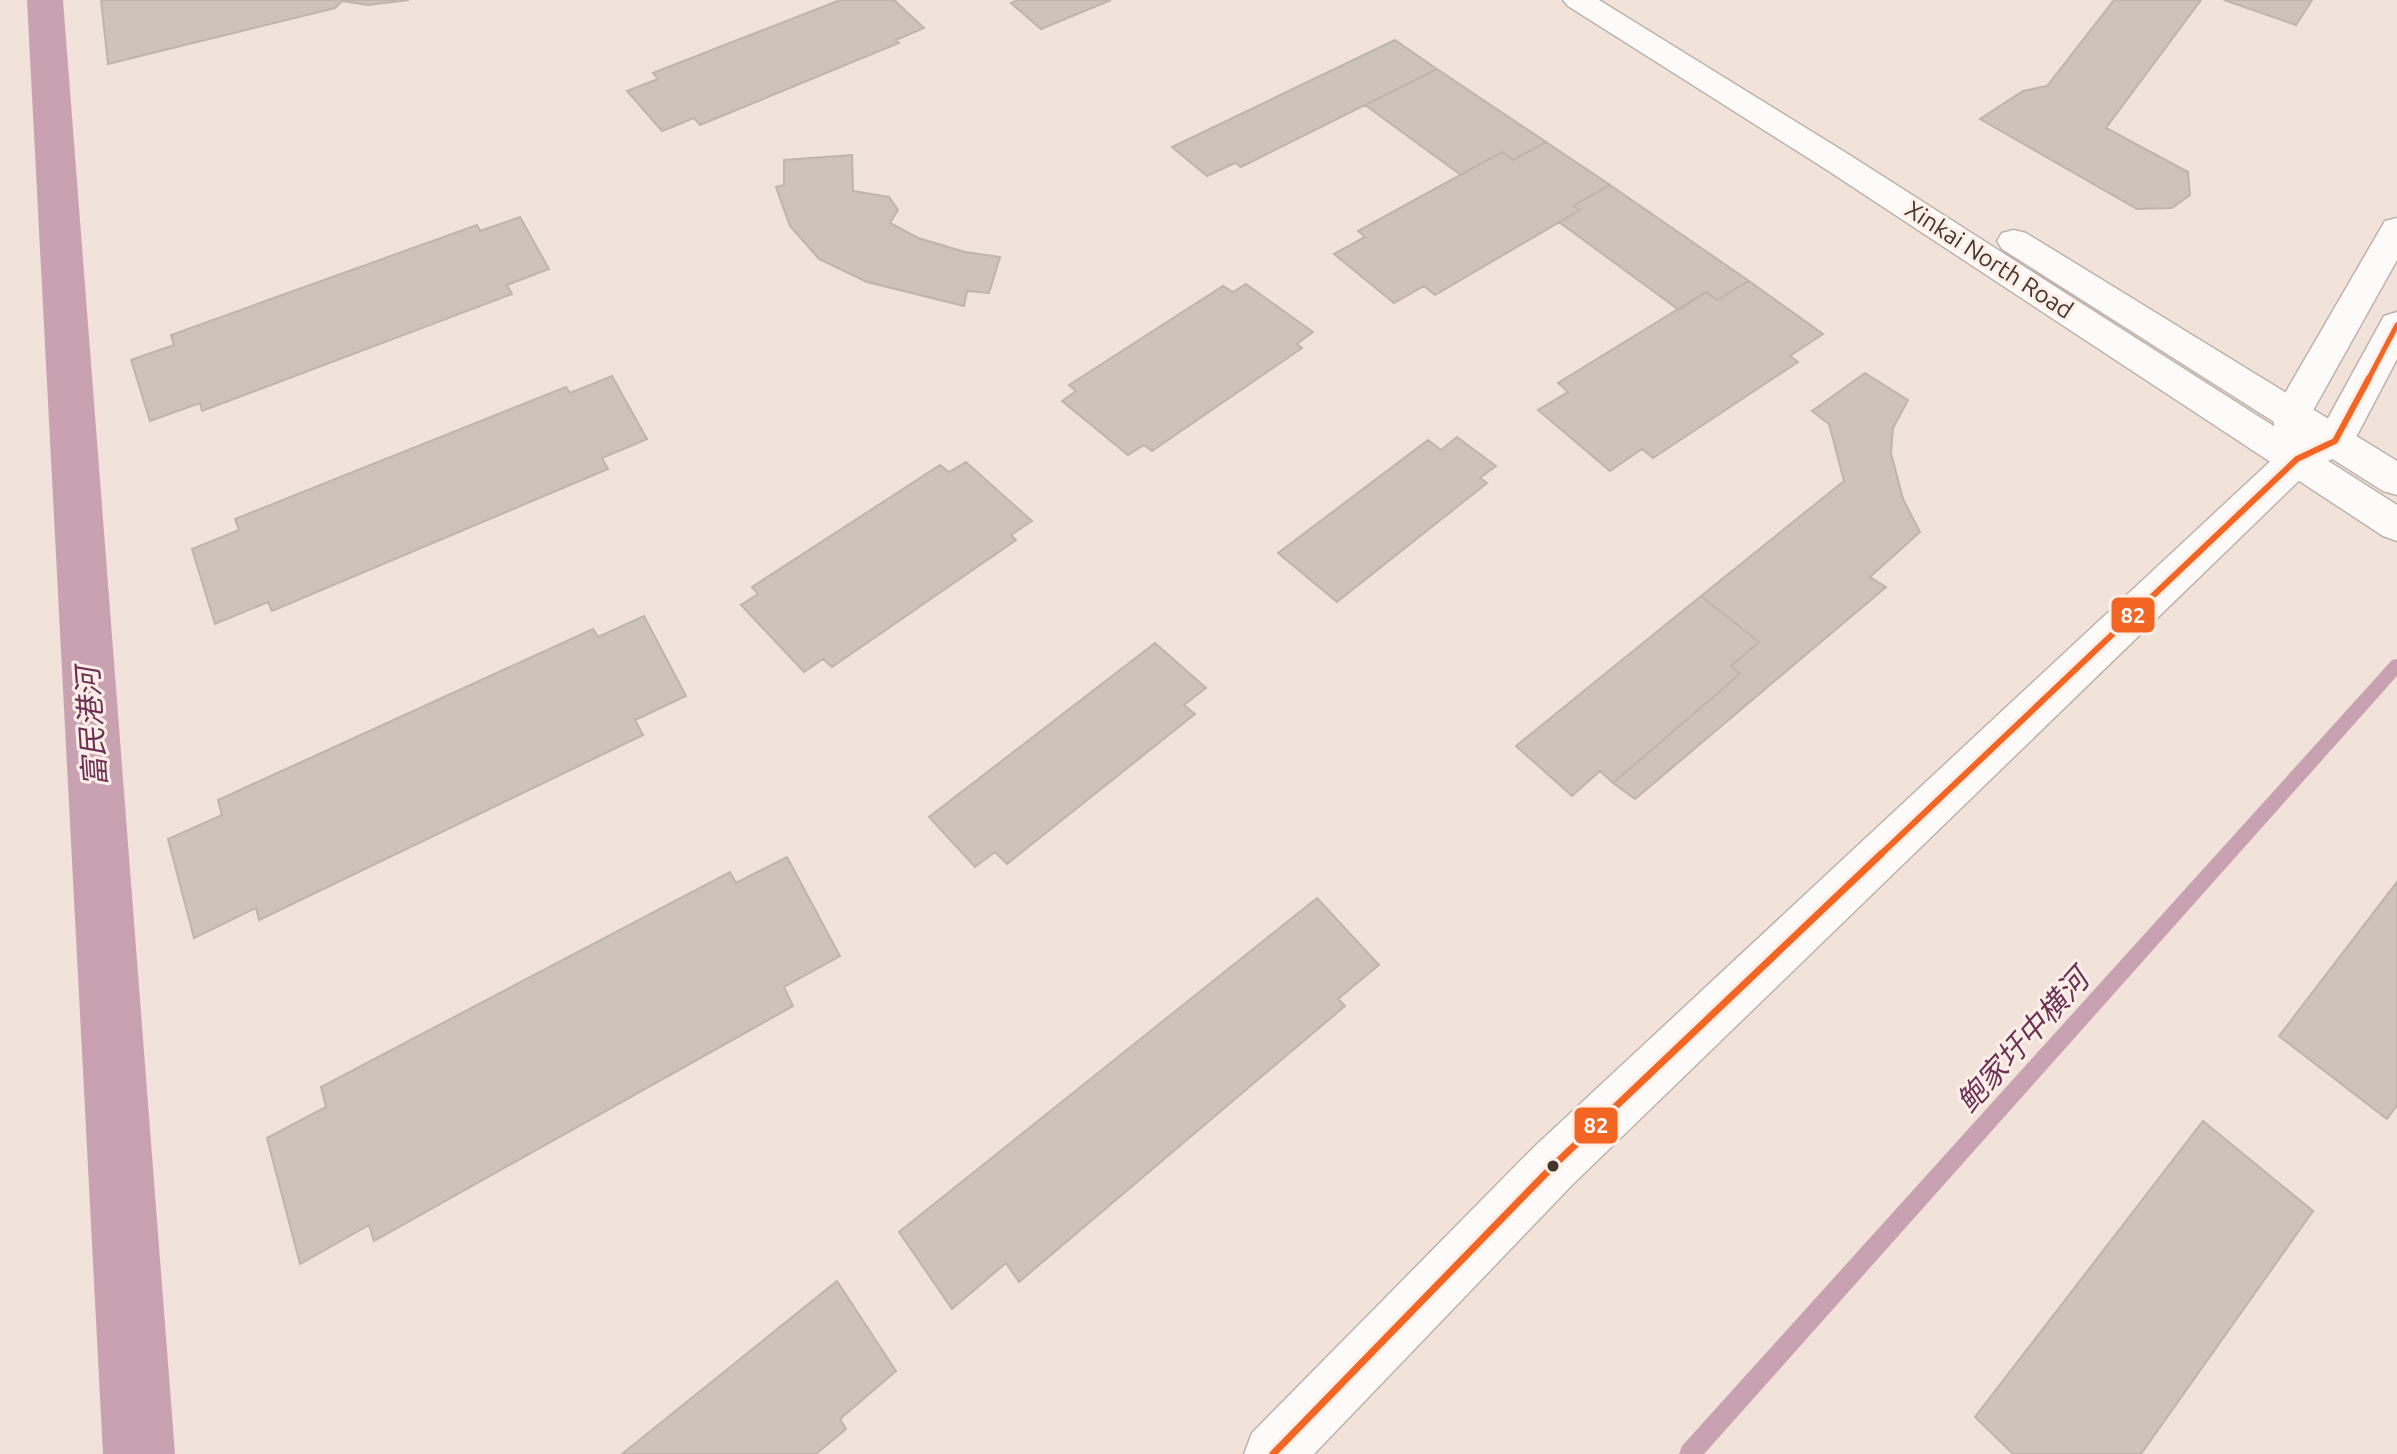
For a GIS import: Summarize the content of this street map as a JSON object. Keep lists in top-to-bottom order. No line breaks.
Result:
{"streets":{"main road":["Xinkai North Road"]},"water":["富民港河","鲍家圩中横河"],"lines":["transit line 82"]}
